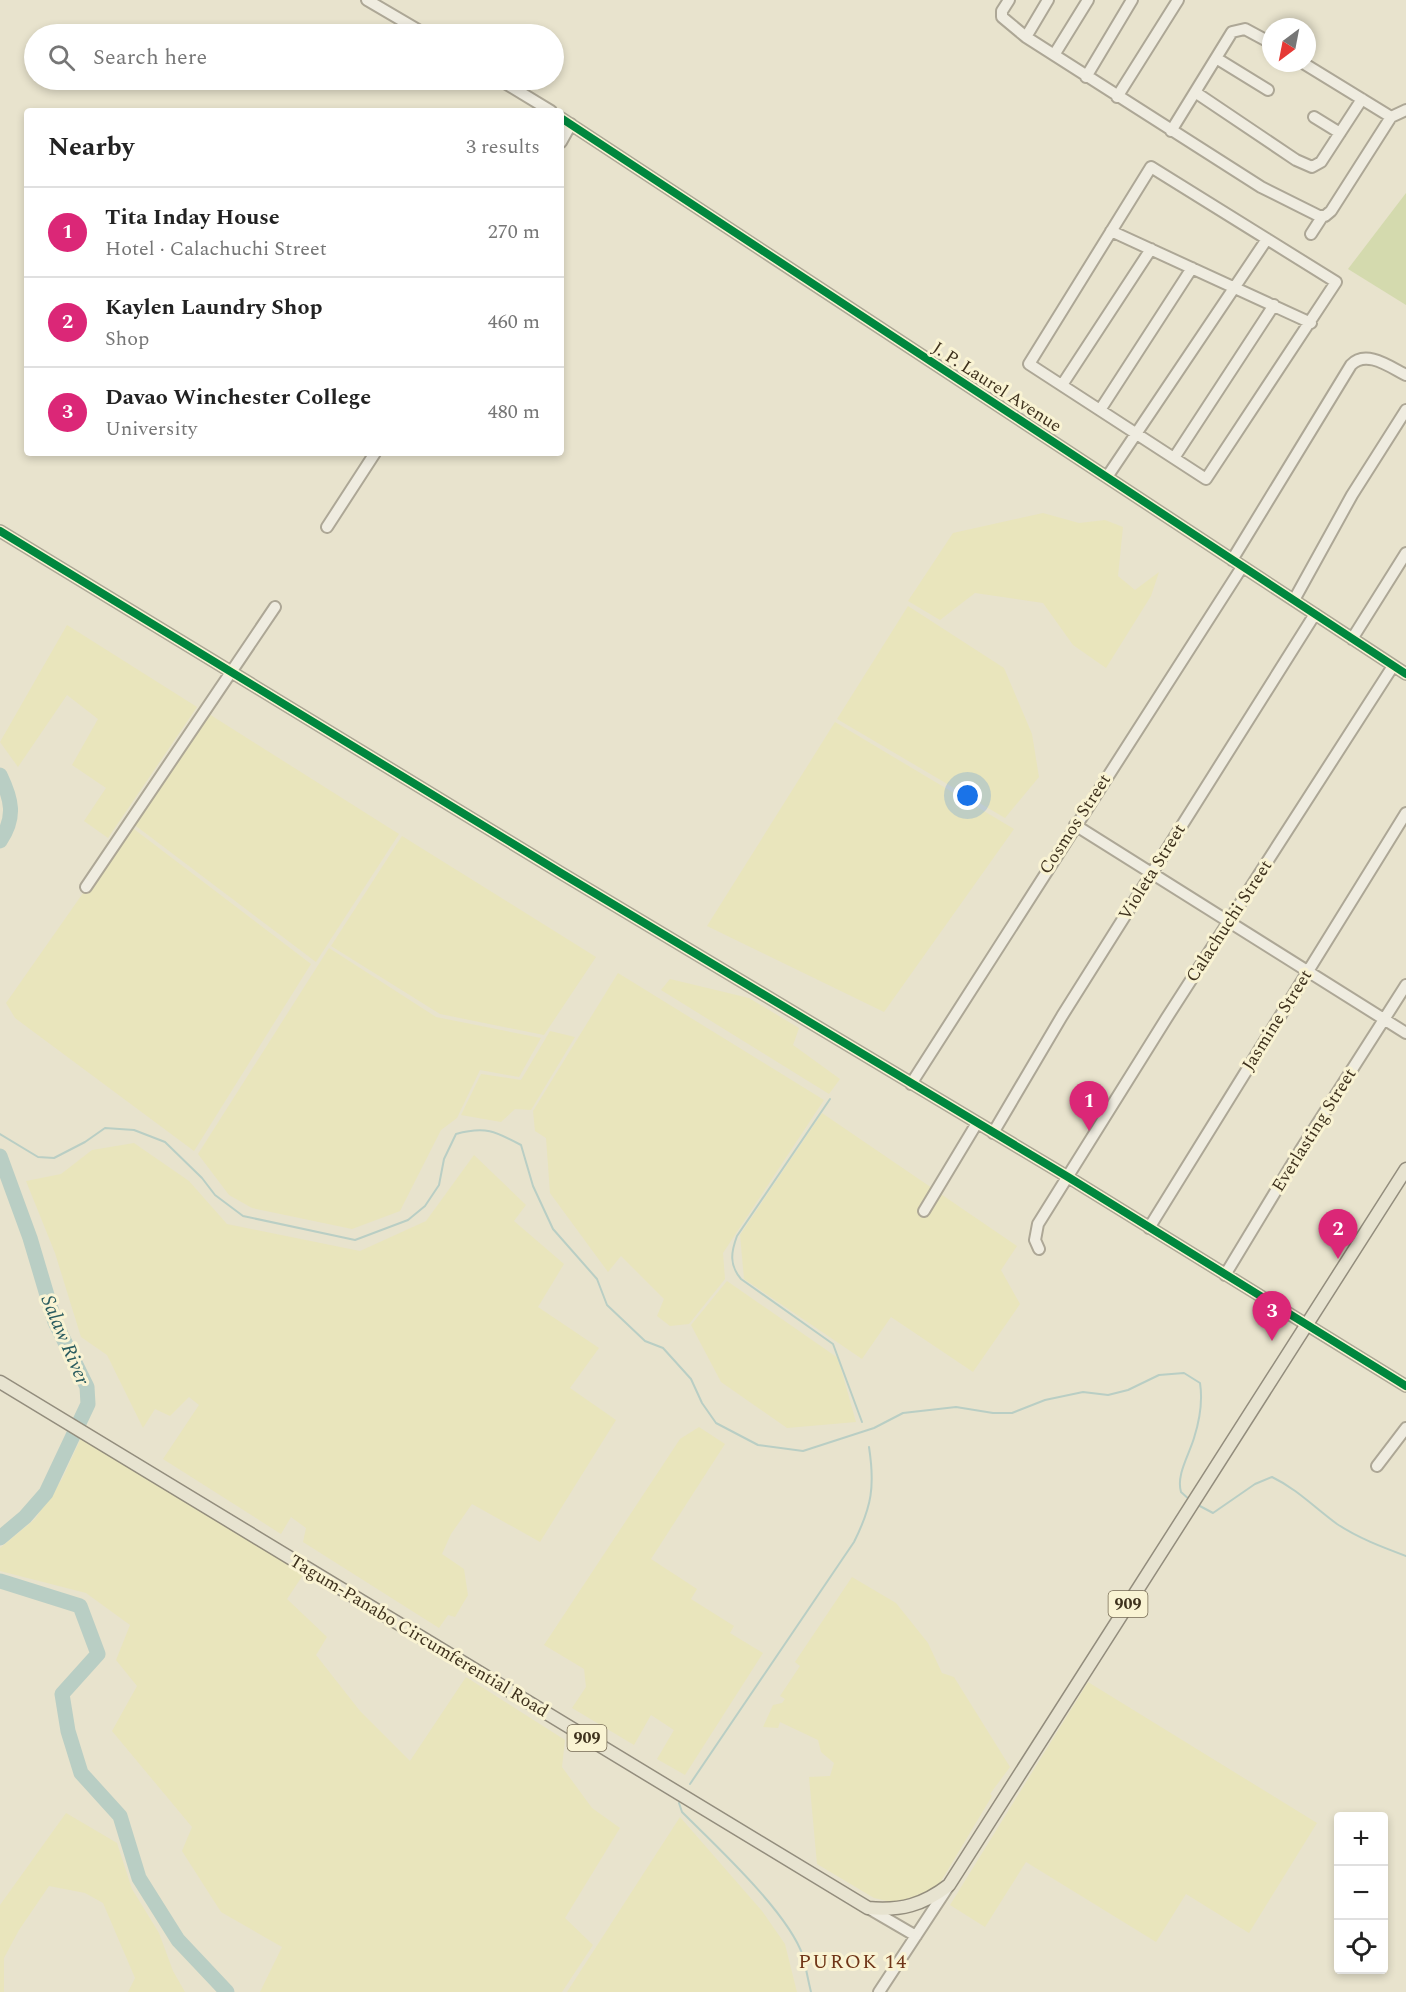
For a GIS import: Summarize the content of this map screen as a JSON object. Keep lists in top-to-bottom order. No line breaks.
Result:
{"streets":{"main road":["909","Tagum-Panabo Circumferential Road"],"street":["J. P. Laurel Avenue","Cosmos Street","Violeta Street","Calachuchi Street","Jasmine Street","Everlasting Street"]},"crossings":[["J. P. Laurel Avenue","Cosmos Street"],["J. P. Laurel Avenue","Violeta Street"],["J. P. Laurel Avenue","Calachuchi Street"]],"districts":["PUROK 14"],"water":["Salaw River"],"north":"bottom left","page":{"search":"Search here","heading":["Nearby","3 results"],"list":[{"mark":"1","name":"Tita Inday House","note":"Hotel · Calachuchi Street","value":"270 m"},{"mark":"2","name":"Kaylen Laundry Shop","note":"Shop","value":"460 m"},{"mark":"3","name":"Davao Winchester College","note":"University","value":"480 m"}],"pins":["1","2","3"],"map_buttons":["+","−"]}}
